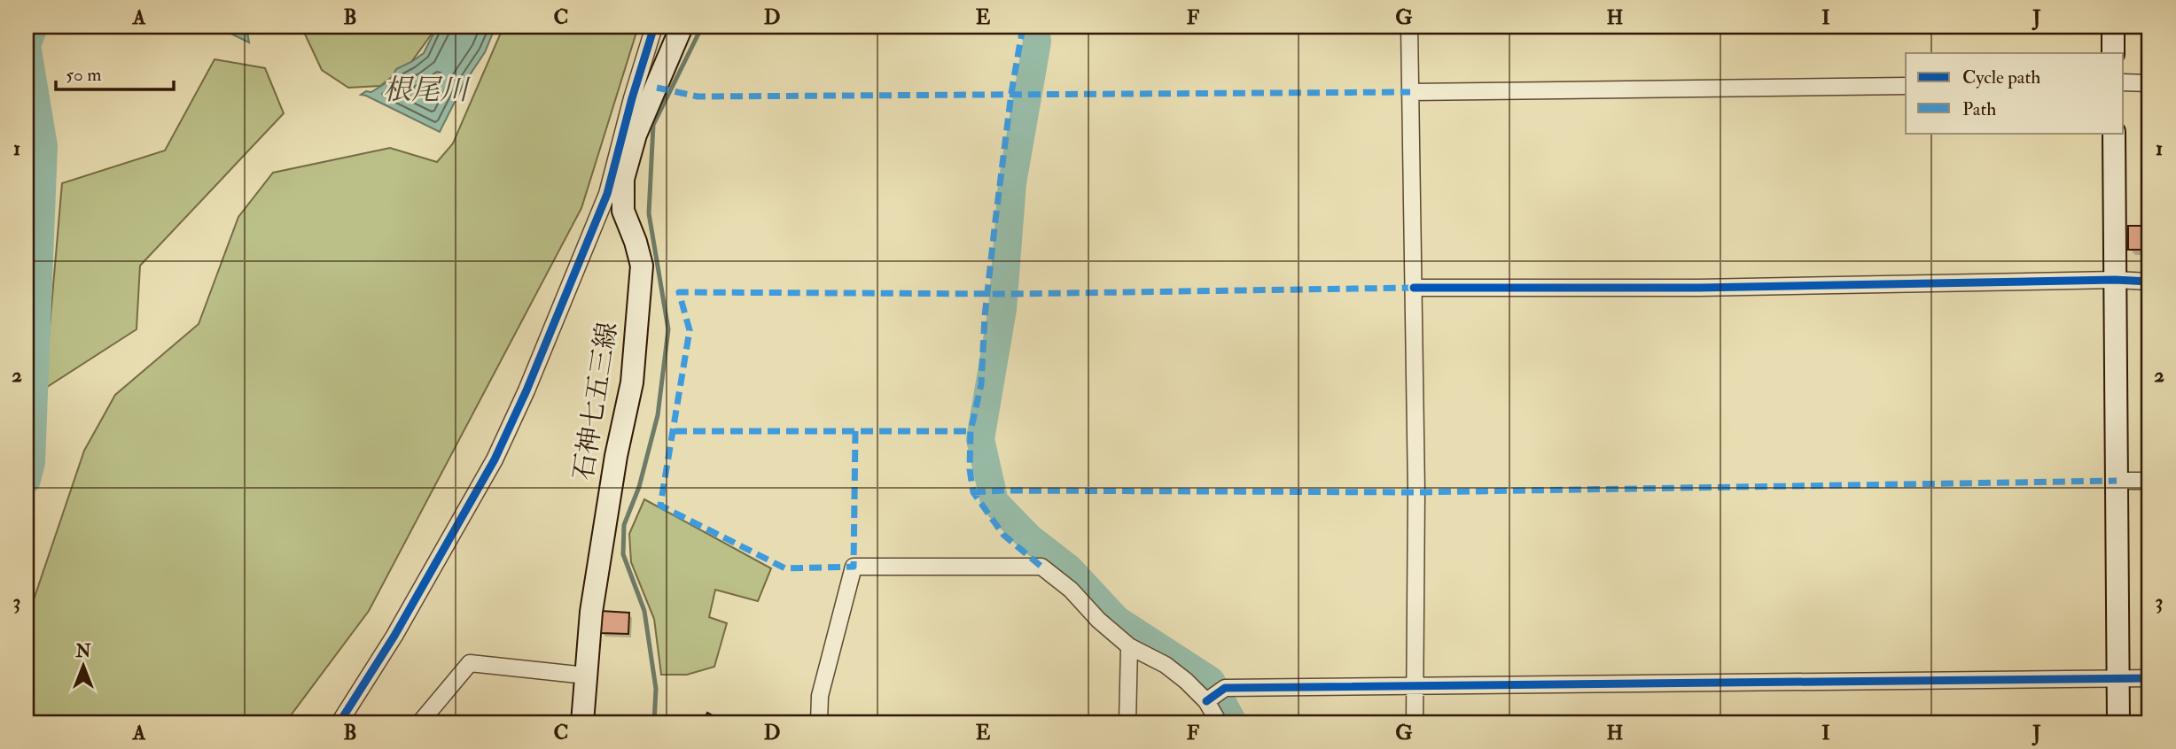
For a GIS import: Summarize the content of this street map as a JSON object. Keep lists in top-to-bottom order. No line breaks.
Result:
{"streets":{"main road":["石神七五三線"]},"water":["根尾川"],"legend":["Cycle path","Path"],"scale_bar":"50 m","north":"top","grid":{"columns":["A","B","C","D","E","F","G","H","I","J"],"rows":["1","2","3"]}}
